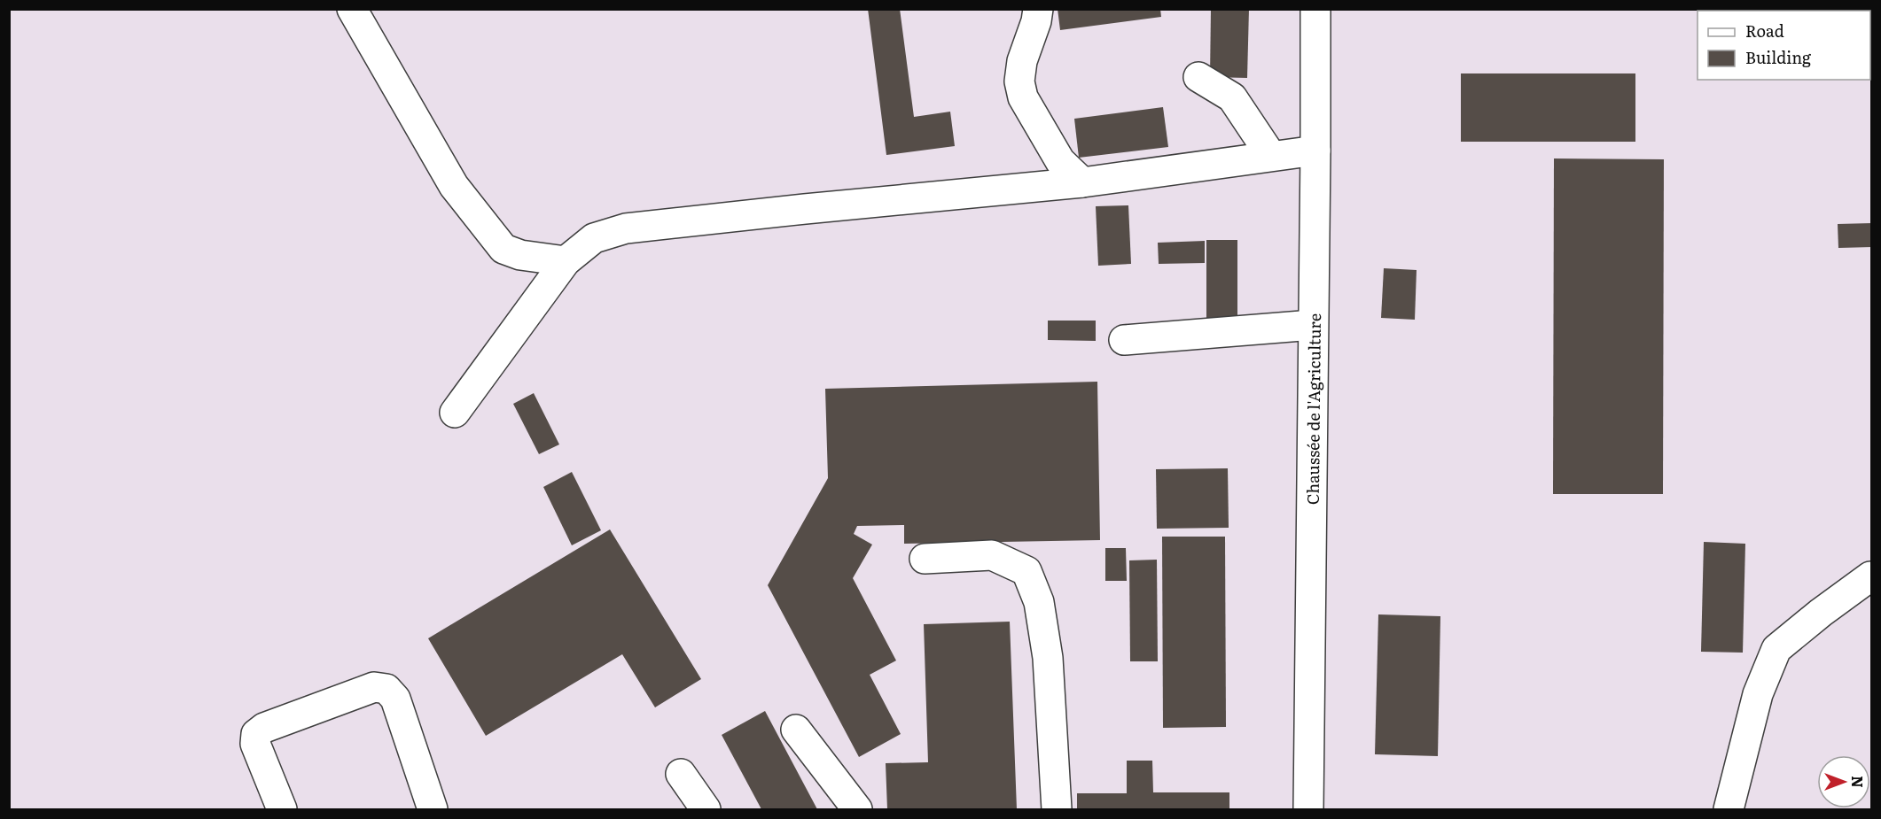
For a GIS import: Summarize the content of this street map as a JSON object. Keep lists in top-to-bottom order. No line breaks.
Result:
{"streets":{"street":["Chaussée de l'Agriculture"]},"legend":["Road","Building"],"north":"right"}
